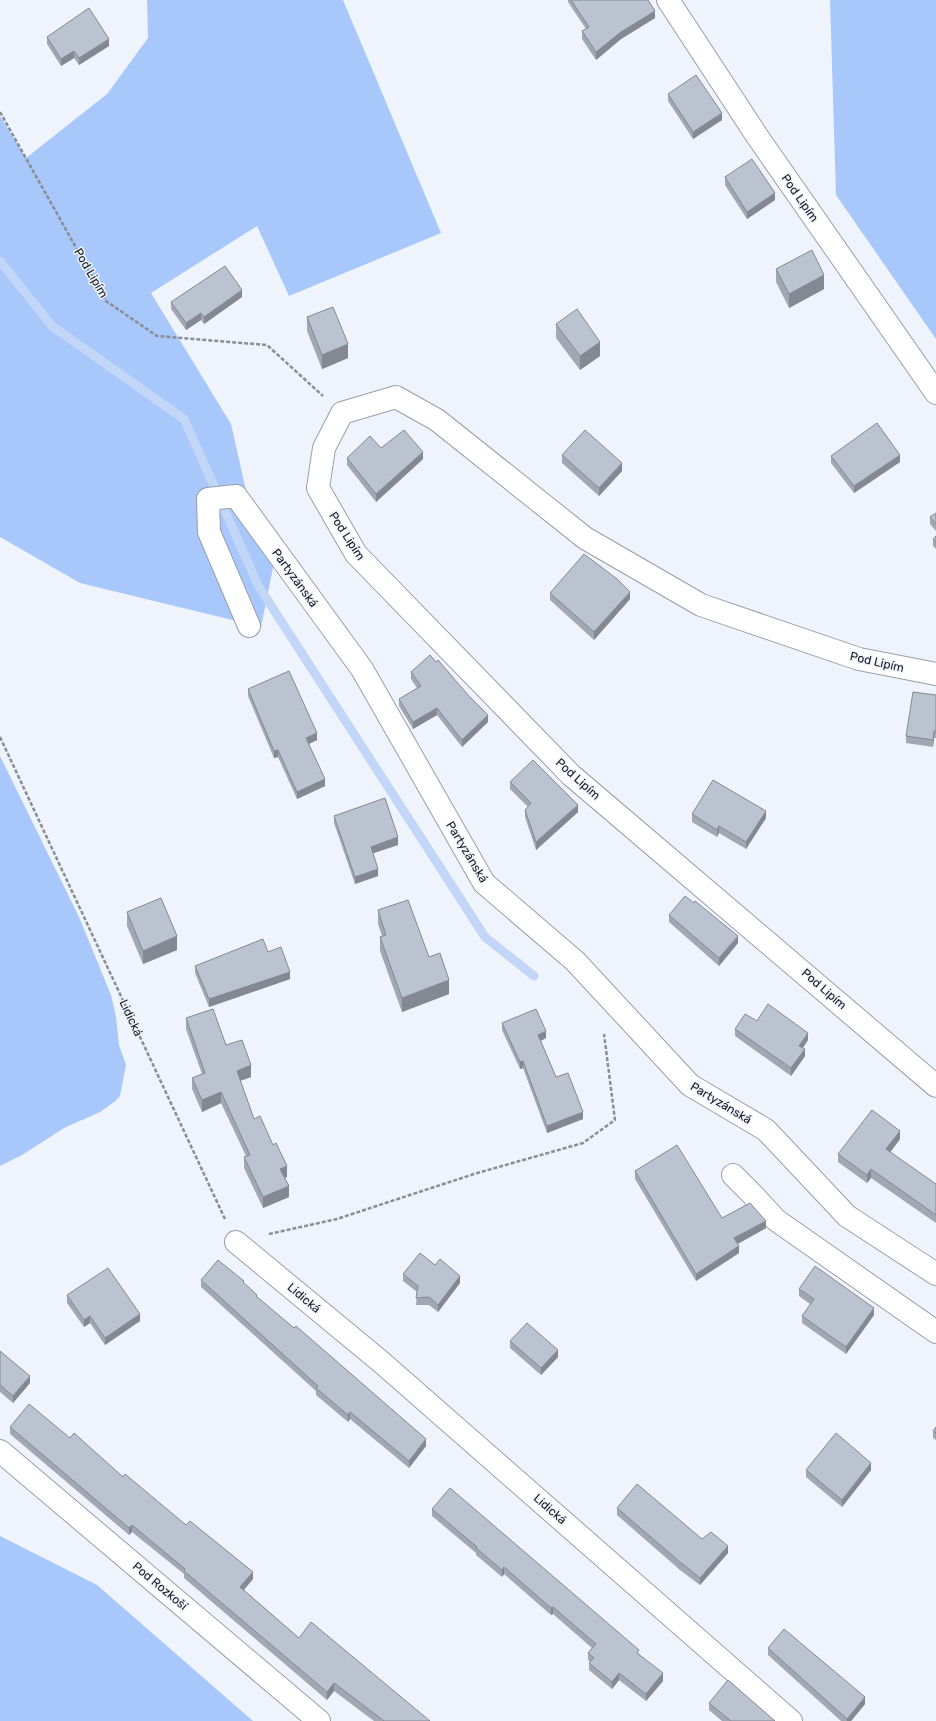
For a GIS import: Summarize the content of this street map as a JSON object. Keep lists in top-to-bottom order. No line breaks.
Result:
{"streets":{"street":["Pod Lipím","Partyzánská","Lidická","Pod Rozkoší"]}}
